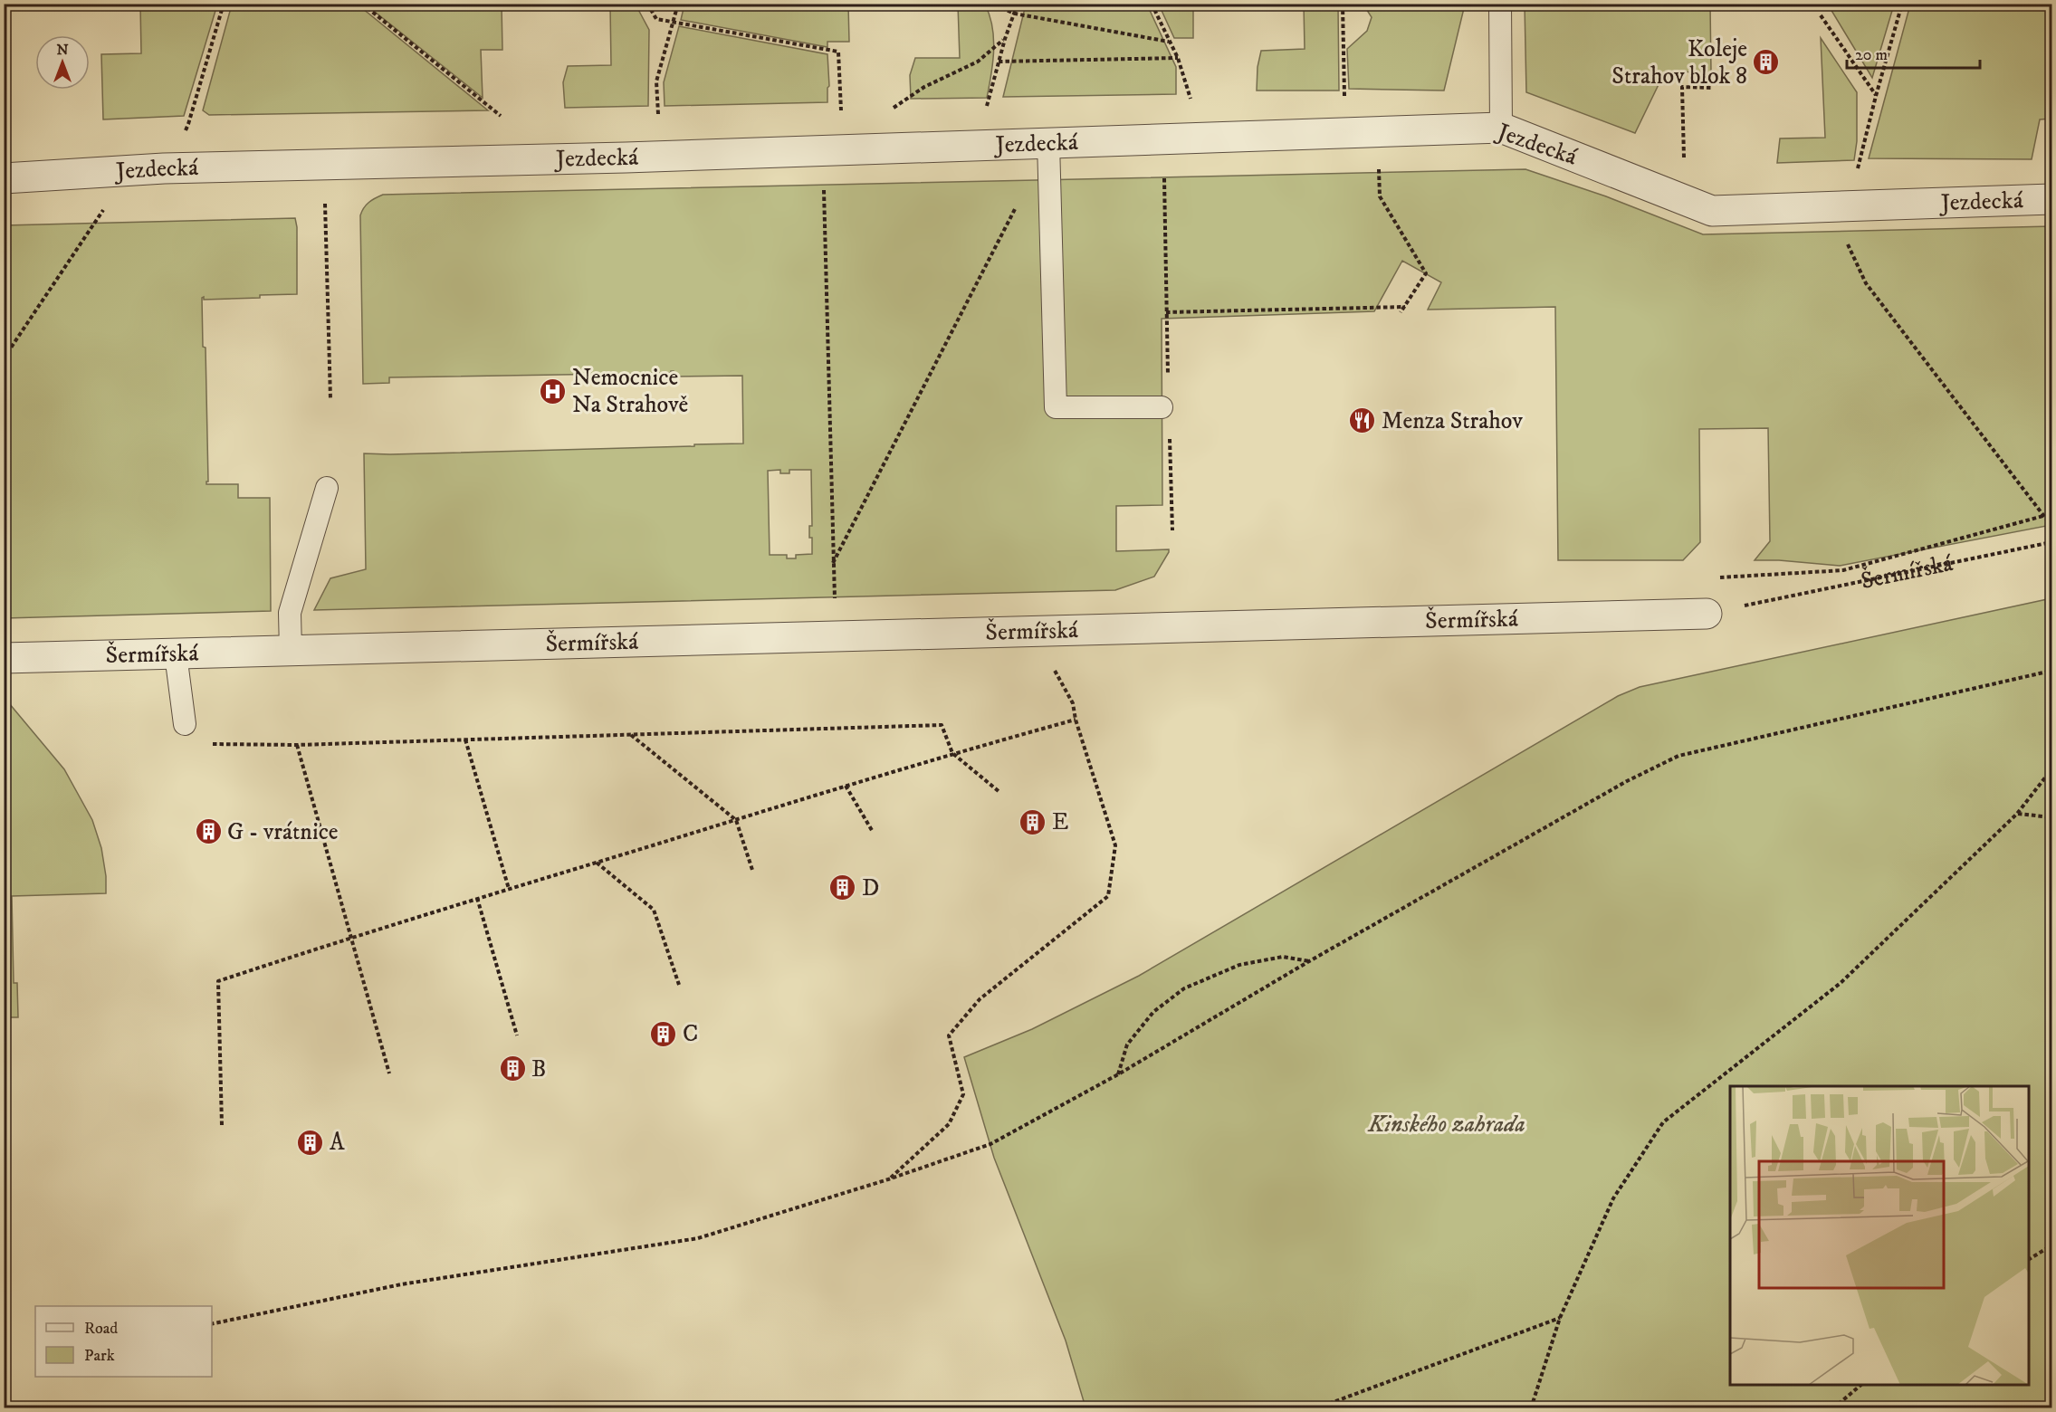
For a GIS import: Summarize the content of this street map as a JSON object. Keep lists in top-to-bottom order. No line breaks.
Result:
{"streets":{"street":["Jezdecká","Šermířská"]},"parks":["Kinského zahrada"],"places":{"building":["Koleje Strahov blok 8","E","G - vrátnice","D","C","B","A"],"hospital":["Nemocnice Na Strahově"],"restaurant":["Menza Strahov"]},"legend":["Road","Park"],"scale_bar":"20 m","north":"top"}
